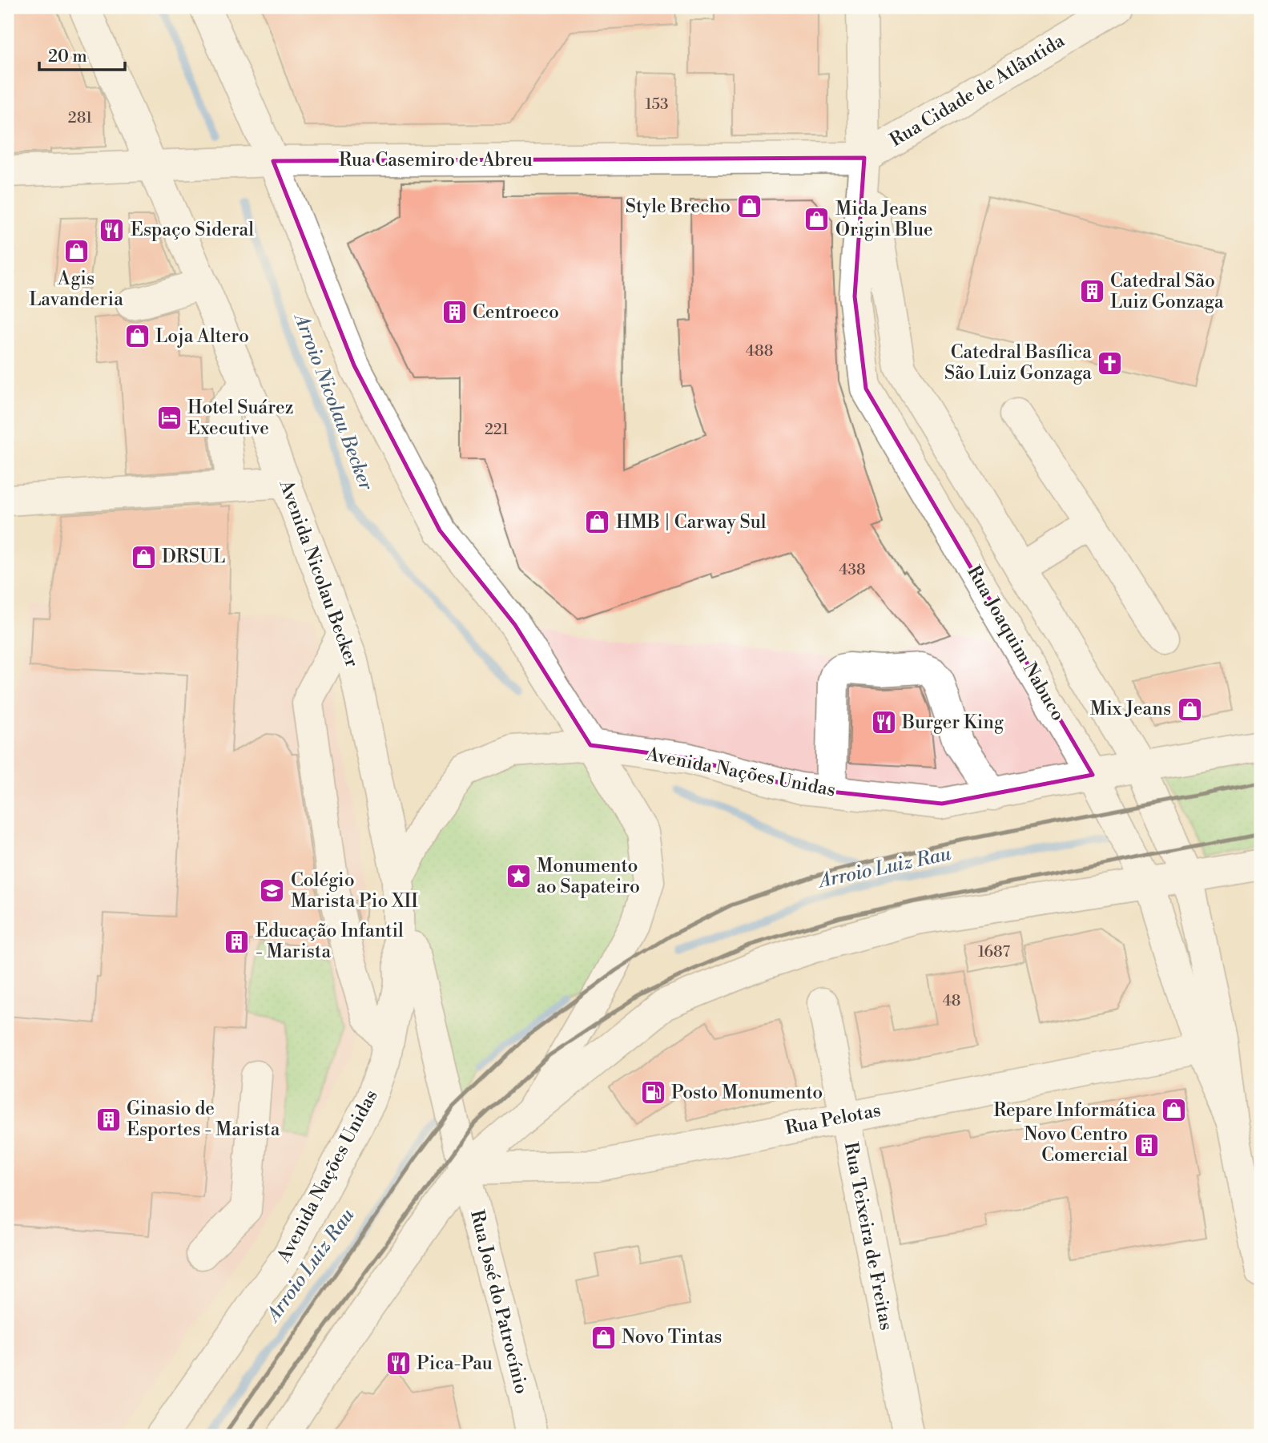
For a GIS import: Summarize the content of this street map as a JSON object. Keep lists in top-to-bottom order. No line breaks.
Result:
{"streets":{"main road":["Rua Cidade de Atlântida","Rua Casemiro de Abreu","Avenida Nicolau Becker","Rua Joaquim Nabuco","Avenida Nações Unidas","Rua Pelotas","Rua Teixeira de Freitas","Rua José do Patrocínio"]},"crossings":[["Rua Cidade de Atlântida","Rua Casemiro de Abreu"],["Rua Cidade de Atlântida","Rua Joaquim Nabuco"],["Rua Casemiro de Abreu","Avenida Nicolau Becker"],["Rua Casemiro de Abreu","Rua Joaquim Nabuco"],["Avenida Nicolau Becker","Avenida Nações Unidas"],["Avenida Nicolau Becker","Rua Pelotas"],["Avenida Nicolau Becker","Rua José do Patrocínio"],["Rua Joaquim Nabuco","Avenida Nações Unidas"],["Rua Joaquim Nabuco","Rua Pelotas"],["Rua Pelotas","Rua Teixeira de Freitas"],["Rua Pelotas","Rua José do Patrocínio"]],"water":["Arroio Nicolau Becker","Arroio Luiz Rau"],"places":{"shop":["Style Brecho","Mida Jeans Origin Blue","Agis Lavanderia","Loja Altero","HMB | Carway Sul","DRSUL","Mix Jeans","Repare Informática","Novo Tintas"],"restaurant":["Espaço Sideral","Burger King","Pica-Pau"],"building":["Catedral São Luiz Gonzaga","Centroeco","Educação Infantil - Marista","Ginasio de Esportes - Marista","Novo Centro Comercial"],"church":["Catedral Basílica São Luiz Gonzaga"],"hotel":["Hotel Suárez Executive"],"place":["Monumento ao Sapateiro"],"school or university":["Colégio Marista Pio XII"],"fuel station":["Posto Monumento"]},"house_numbers":["153","281","488","221","438","1687","48"],"scale_bar":"20 m"}
